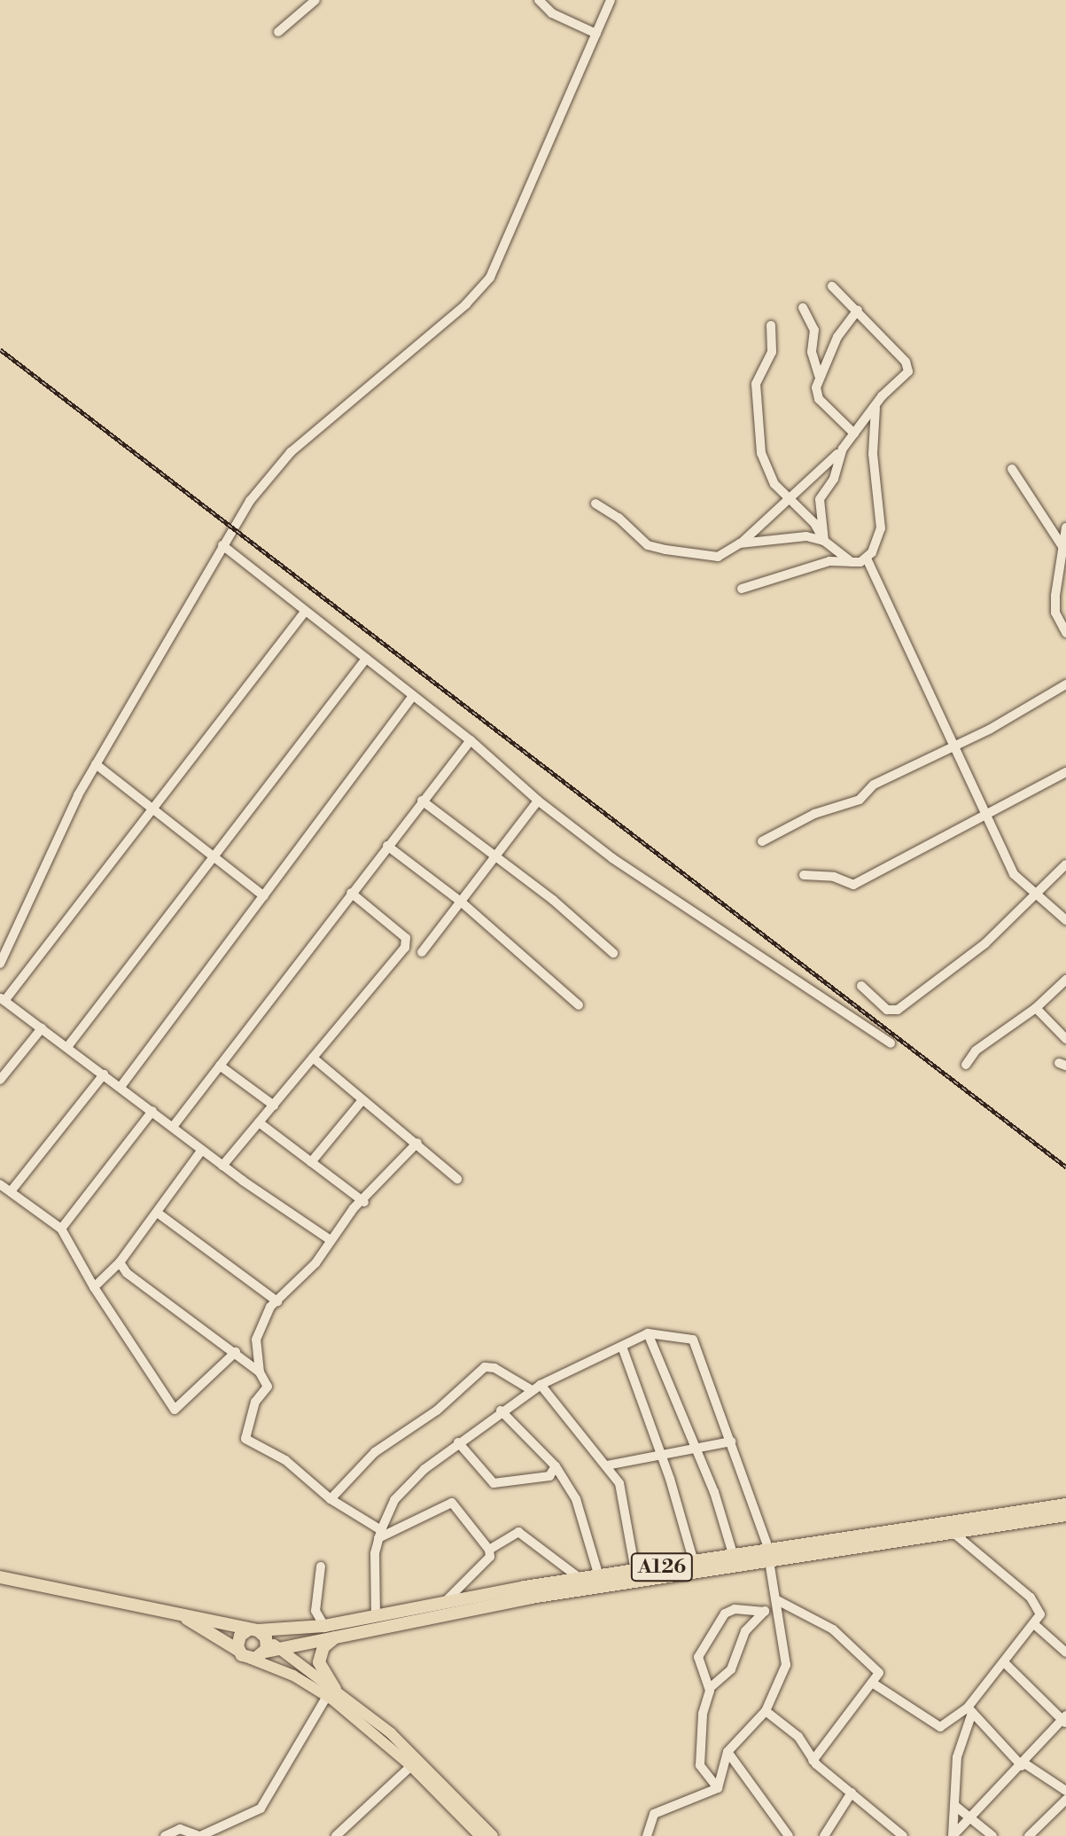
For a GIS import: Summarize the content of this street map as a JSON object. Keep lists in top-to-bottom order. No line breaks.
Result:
{"streets":{"highway":["A126"]}}
